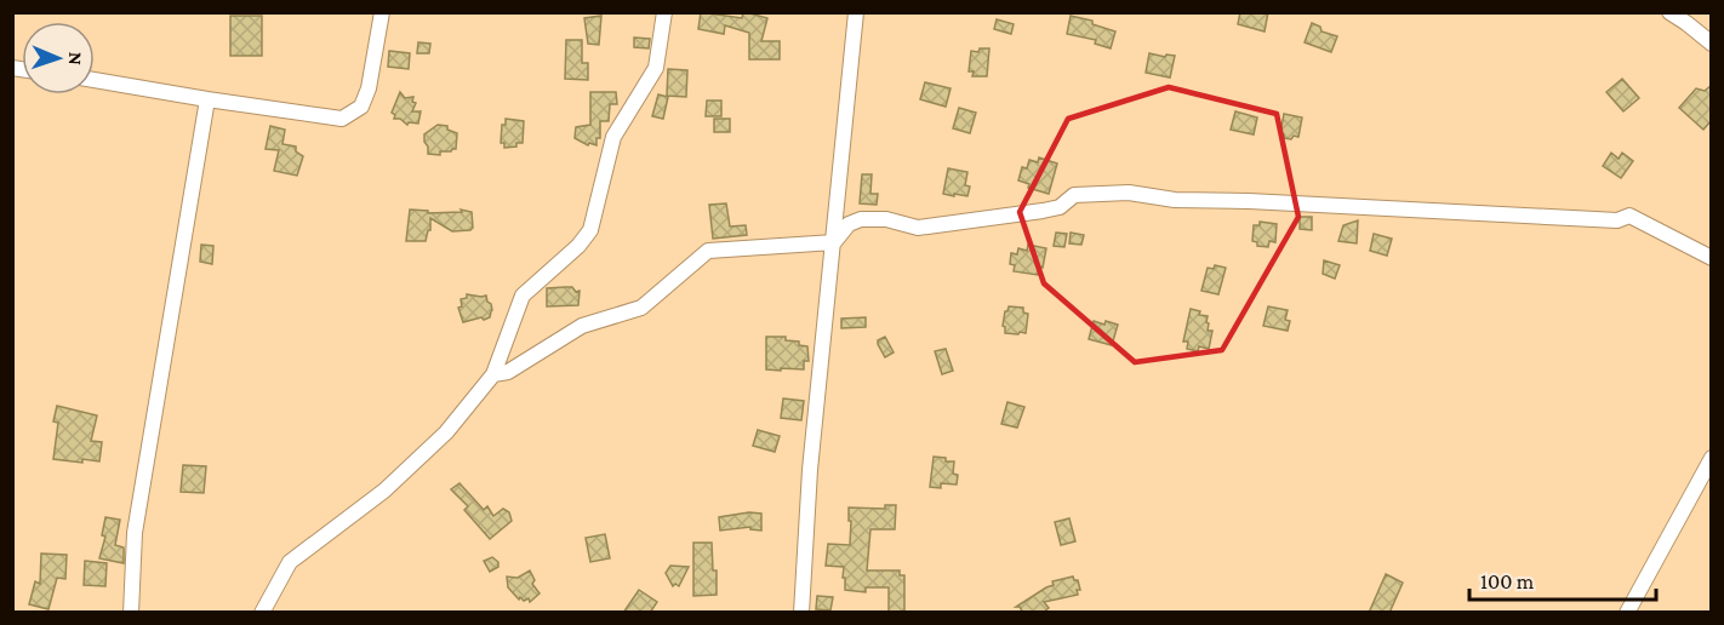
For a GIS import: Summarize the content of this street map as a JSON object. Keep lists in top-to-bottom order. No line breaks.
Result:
{"scale_bar":"100 m","north":"right"}
